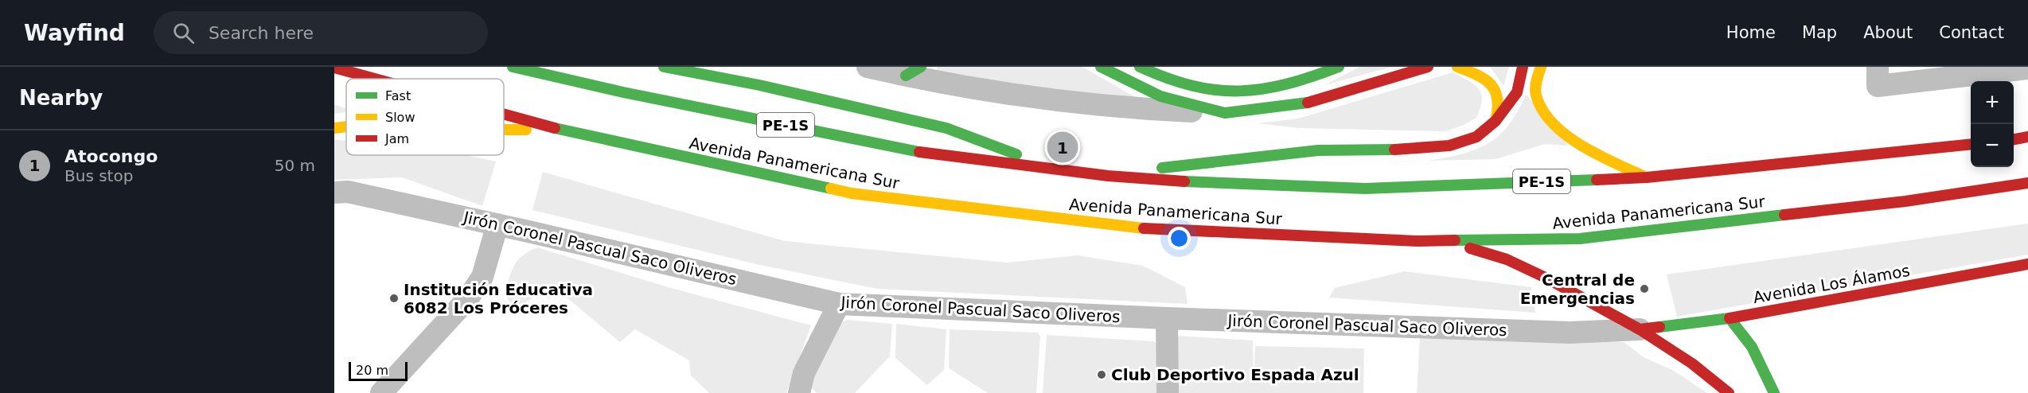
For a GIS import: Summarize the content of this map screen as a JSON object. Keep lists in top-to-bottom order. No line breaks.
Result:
{"streets":{"main road":["PE-1S","Avenida Panamericana Sur","Avenida Los Álamos"],"street":["Jirón Coronel Pascual Saco Oliveros"]},"crossings":[["Jirón Coronel Pascual Saco Oliveros","Avenida Los Álamos"]],"places":["Central de Emergencias","Institución Educativa 6082 Los Próceres","Club Deportivo Espada Azul"],"legend":["Fast","Slow","Jam"],"scale_bar":"20 m","page":{"header":"Wayfind","search":"Search here","nav":["Home","Map","About","Contact"],"heading":"Nearby","map_buttons":["+","−"],"list":[{"mark":"1","name":"Atocongo","note":"Bus stop","value":"50 m"}],"pins":"1","scale":"20 m"}}
